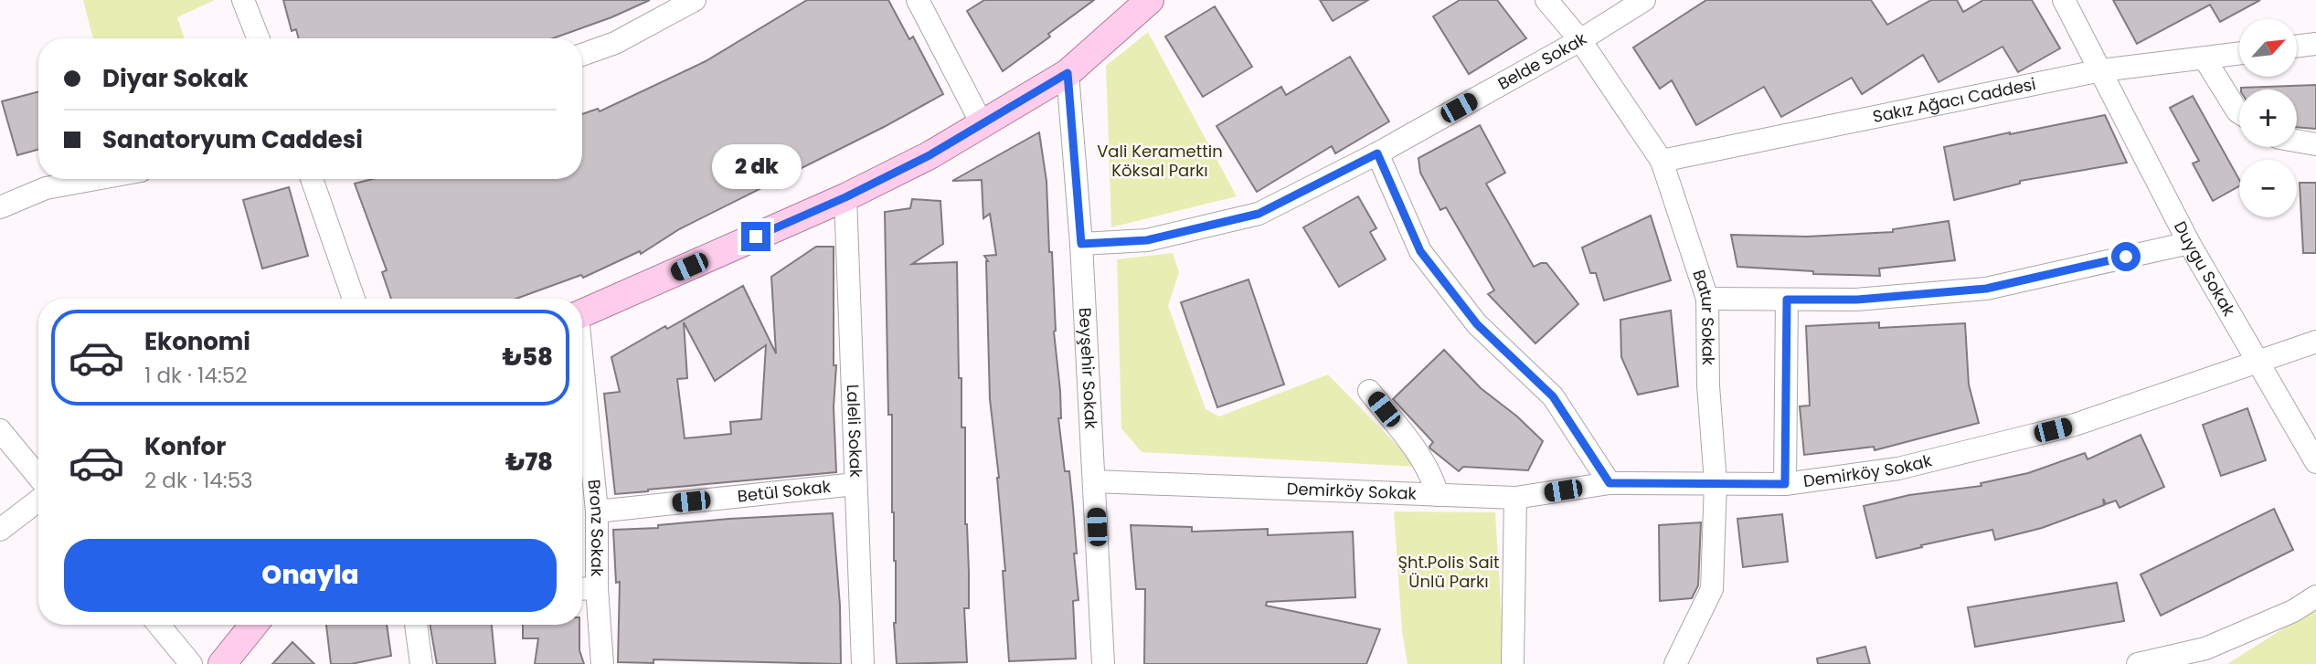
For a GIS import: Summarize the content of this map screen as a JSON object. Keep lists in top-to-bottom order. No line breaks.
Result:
{"streets":{"street":["Belde Sokak","Sakız Ağacı Caddesi","Duygu Sokak","Batur Sokak","Beyşehir Sokak","Laleli Sokak","Demirköy Sokak","Betül Sokak","Bronz Sokak"]},"crossings":[["Belde Sokak","Batur Sokak"],["Belde Sokak","Beyşehir Sokak"],["Sakız Ağacı Caddesi","Duygu Sokak"],["Sakız Ağacı Caddesi","Batur Sokak"],["Duygu Sokak","Demirköy Sokak"],["Batur Sokak","Demirköy Sokak"],["Beyşehir Sokak","Demirköy Sokak"],["Laleli Sokak","Betül Sokak"],["Betül Sokak","Bronz Sokak"]],"parks":["Vali Keramettin Köksal Parkı","Şht.Polis Sait Ünlü Parkı"],"north":"top right","page":{"map_buttons":["+","−"],"banner":["Diyar Sokak","Sanatoryum Caddesi"],"bubble":"2 dk","list":[{"name":"Ekonomi","note":"1 dk · 14:52","value":"₺58"},{"name":"Konfor","note":"2 dk · 14:53","value":"₺78"}],"buttons":"Onayla"}}
